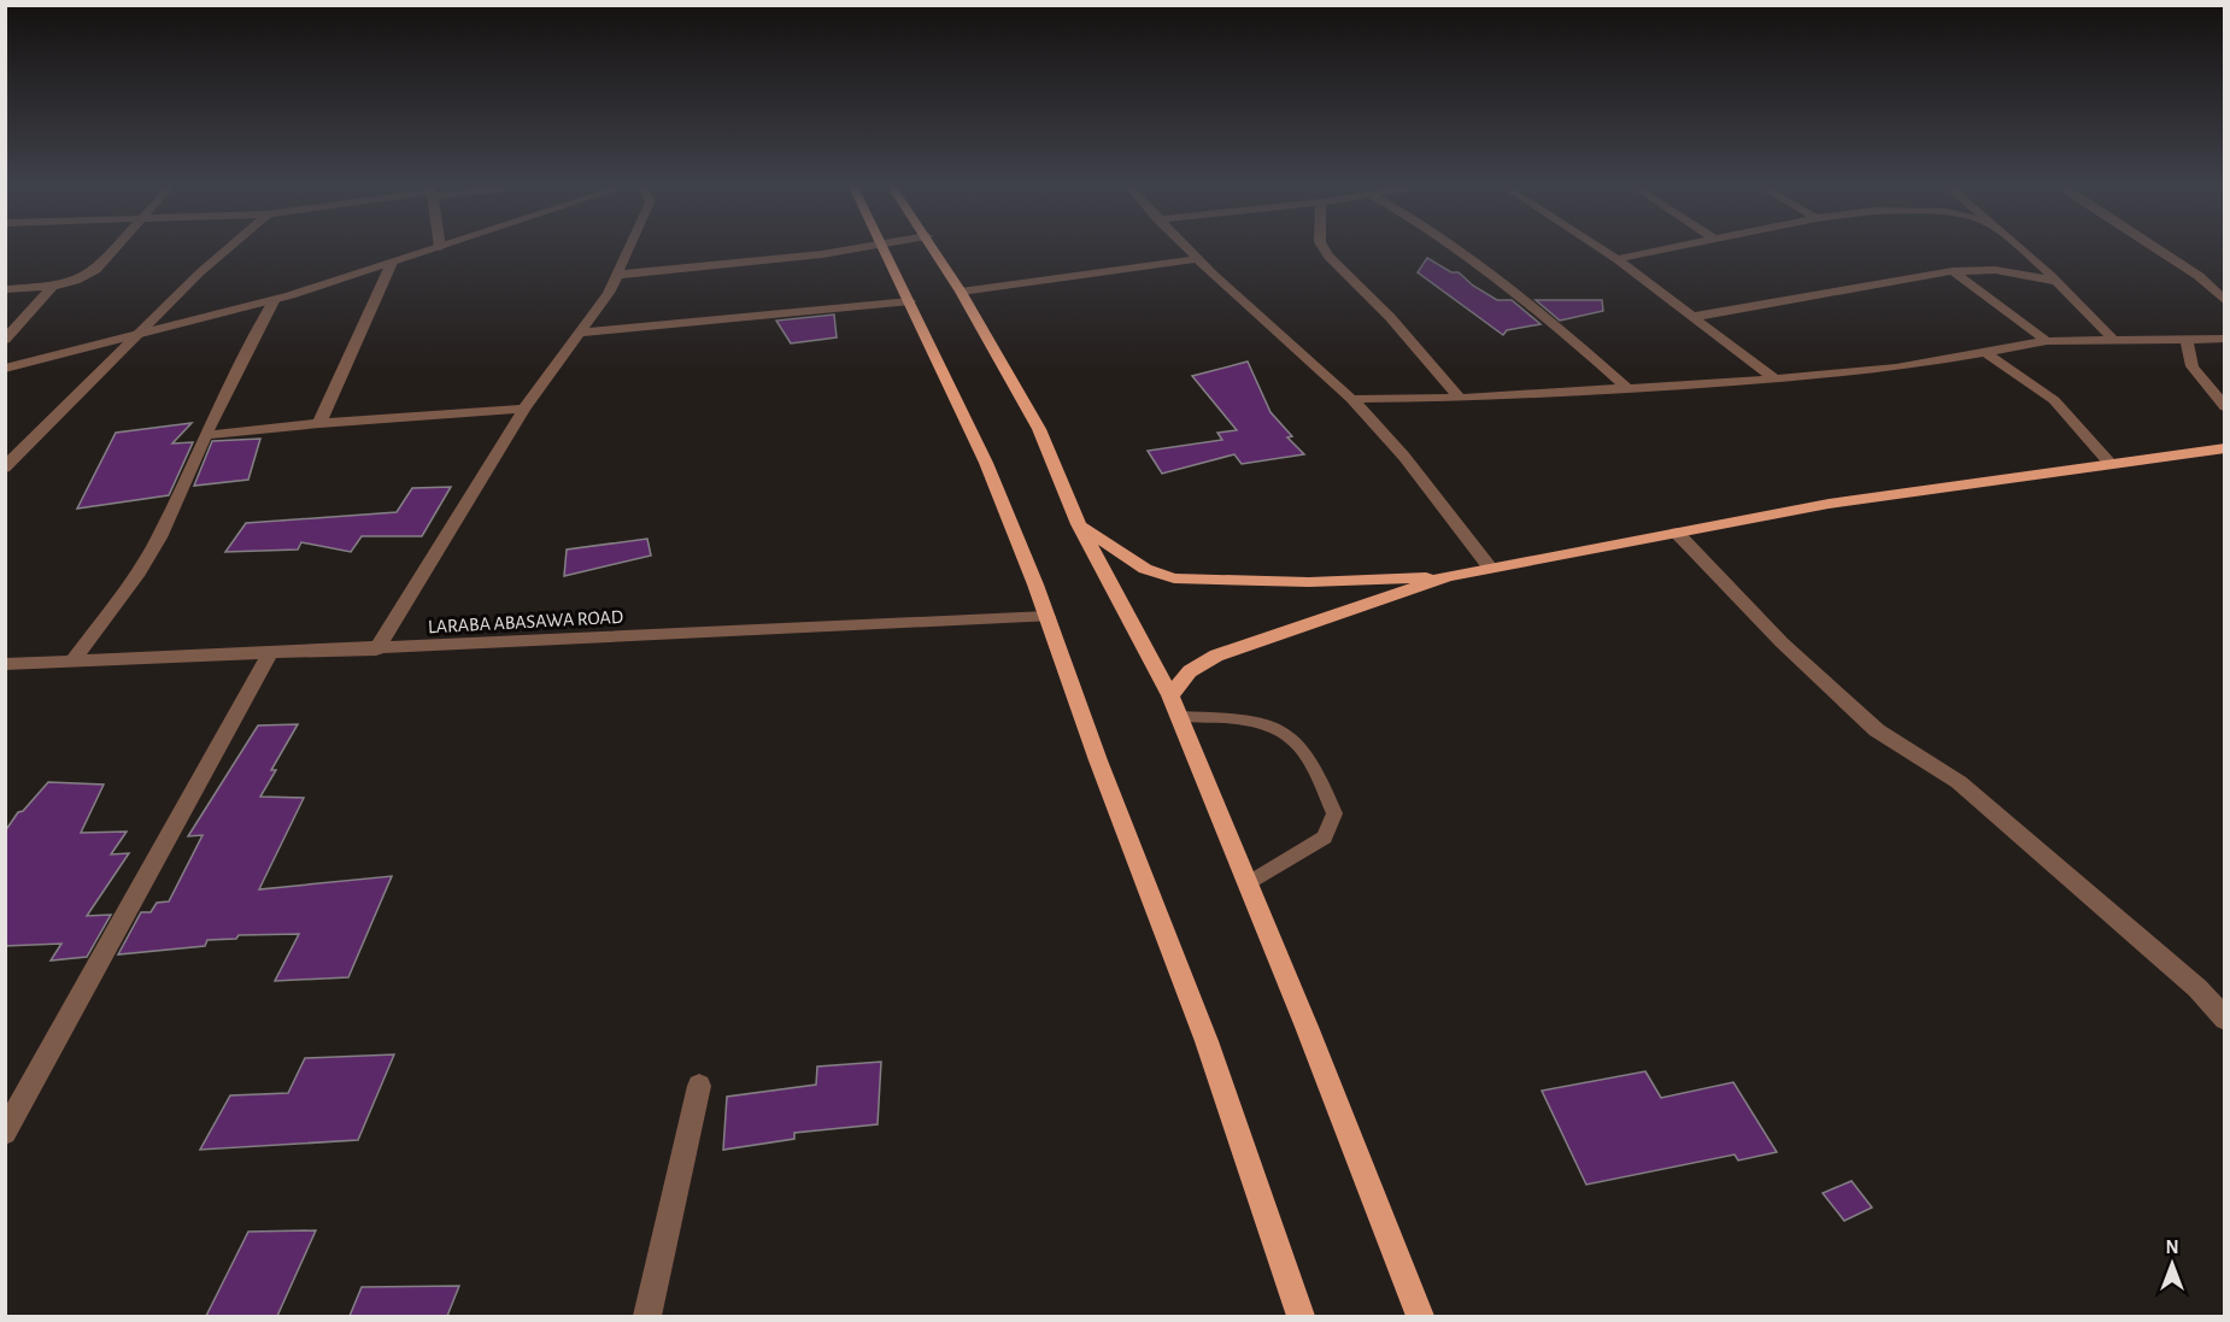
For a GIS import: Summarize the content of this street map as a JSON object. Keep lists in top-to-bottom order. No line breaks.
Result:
{"streets":{"street":["LARABA ABASAWA ROAD"]},"north":"top"}
